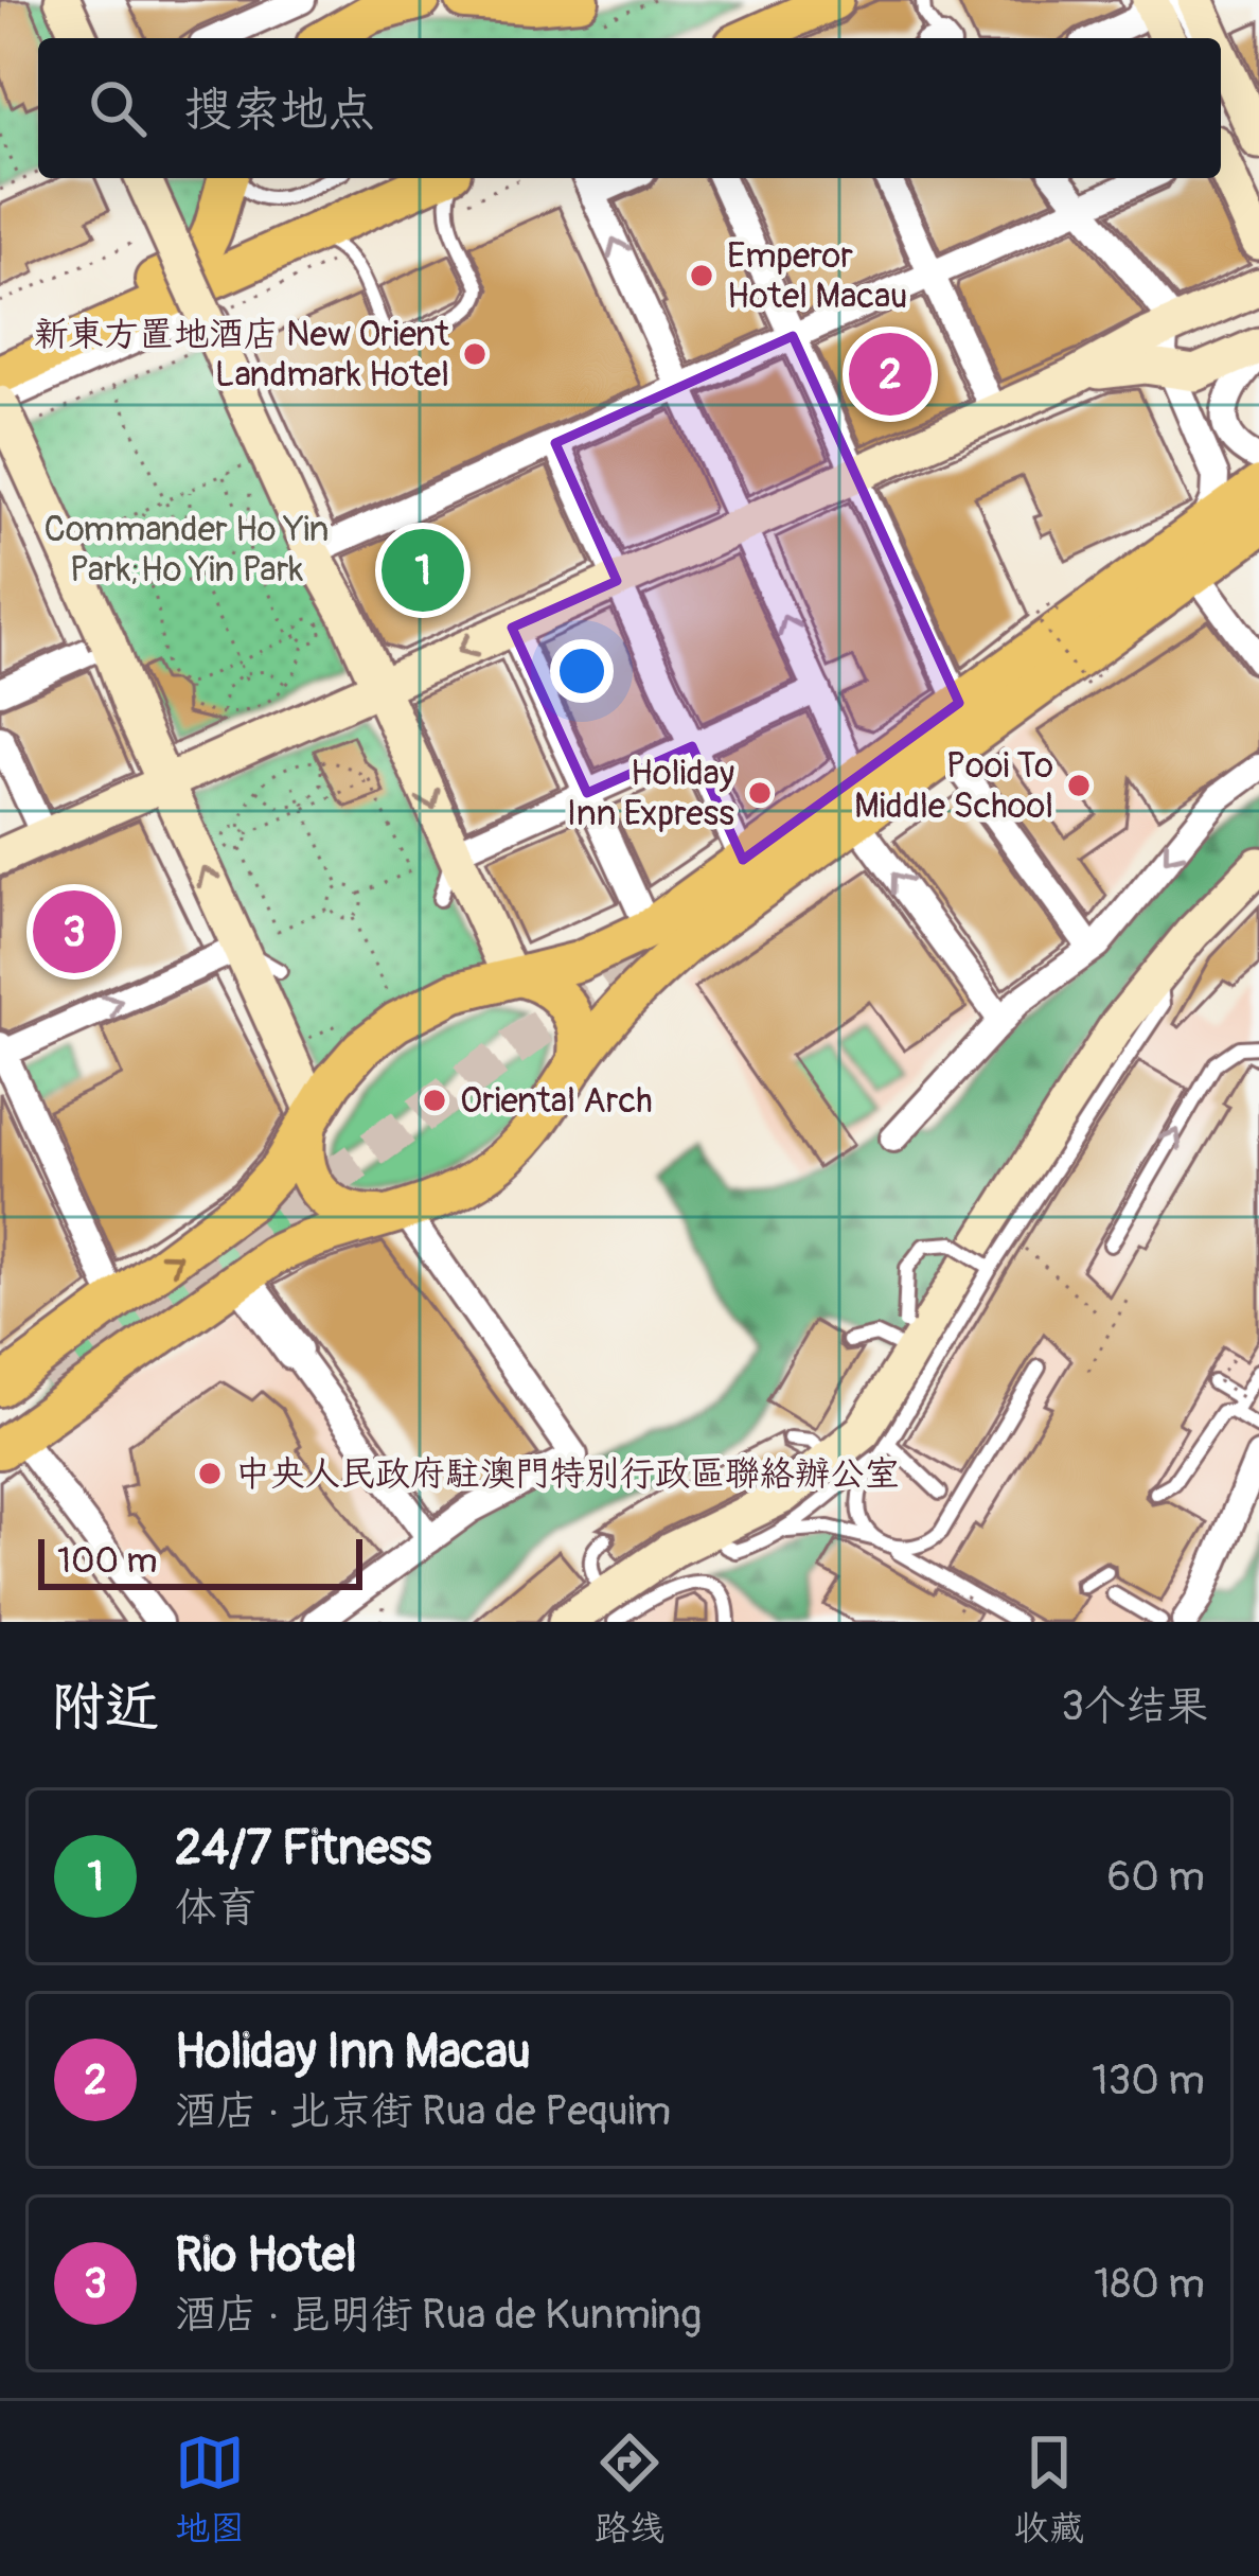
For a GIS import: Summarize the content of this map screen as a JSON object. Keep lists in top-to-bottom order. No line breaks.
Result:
{"parks":["Commander Ho Yin Park;Ho Yin Park"],"places":["Emperor Hotel Macau","新東方置地酒店 New Orient Landmark Hotel","Pooi To Middle School","Holiday Inn Express","Oriental Arch","中央人民政府駐澳門特別行政區聯絡辦公室"],"scale_bar":"100 m","page":{"search":"搜索地点","pins":["2","1","3"],"scale":"100 m","heading":["附近","3个结果"],"list":[{"mark":"1","name":"24/7 Fitness","note":"体育","value":"60 m"},{"mark":"2","name":"Holiday Inn Macau","note":"酒店 · 北京街 Rua de Pequim","value":"130 m"},{"mark":"3","name":"Rio Hotel","note":"酒店 · 昆明街 Rua de Kunming","value":"180 m"}],"nav":["地图","路线","收藏"]}}
